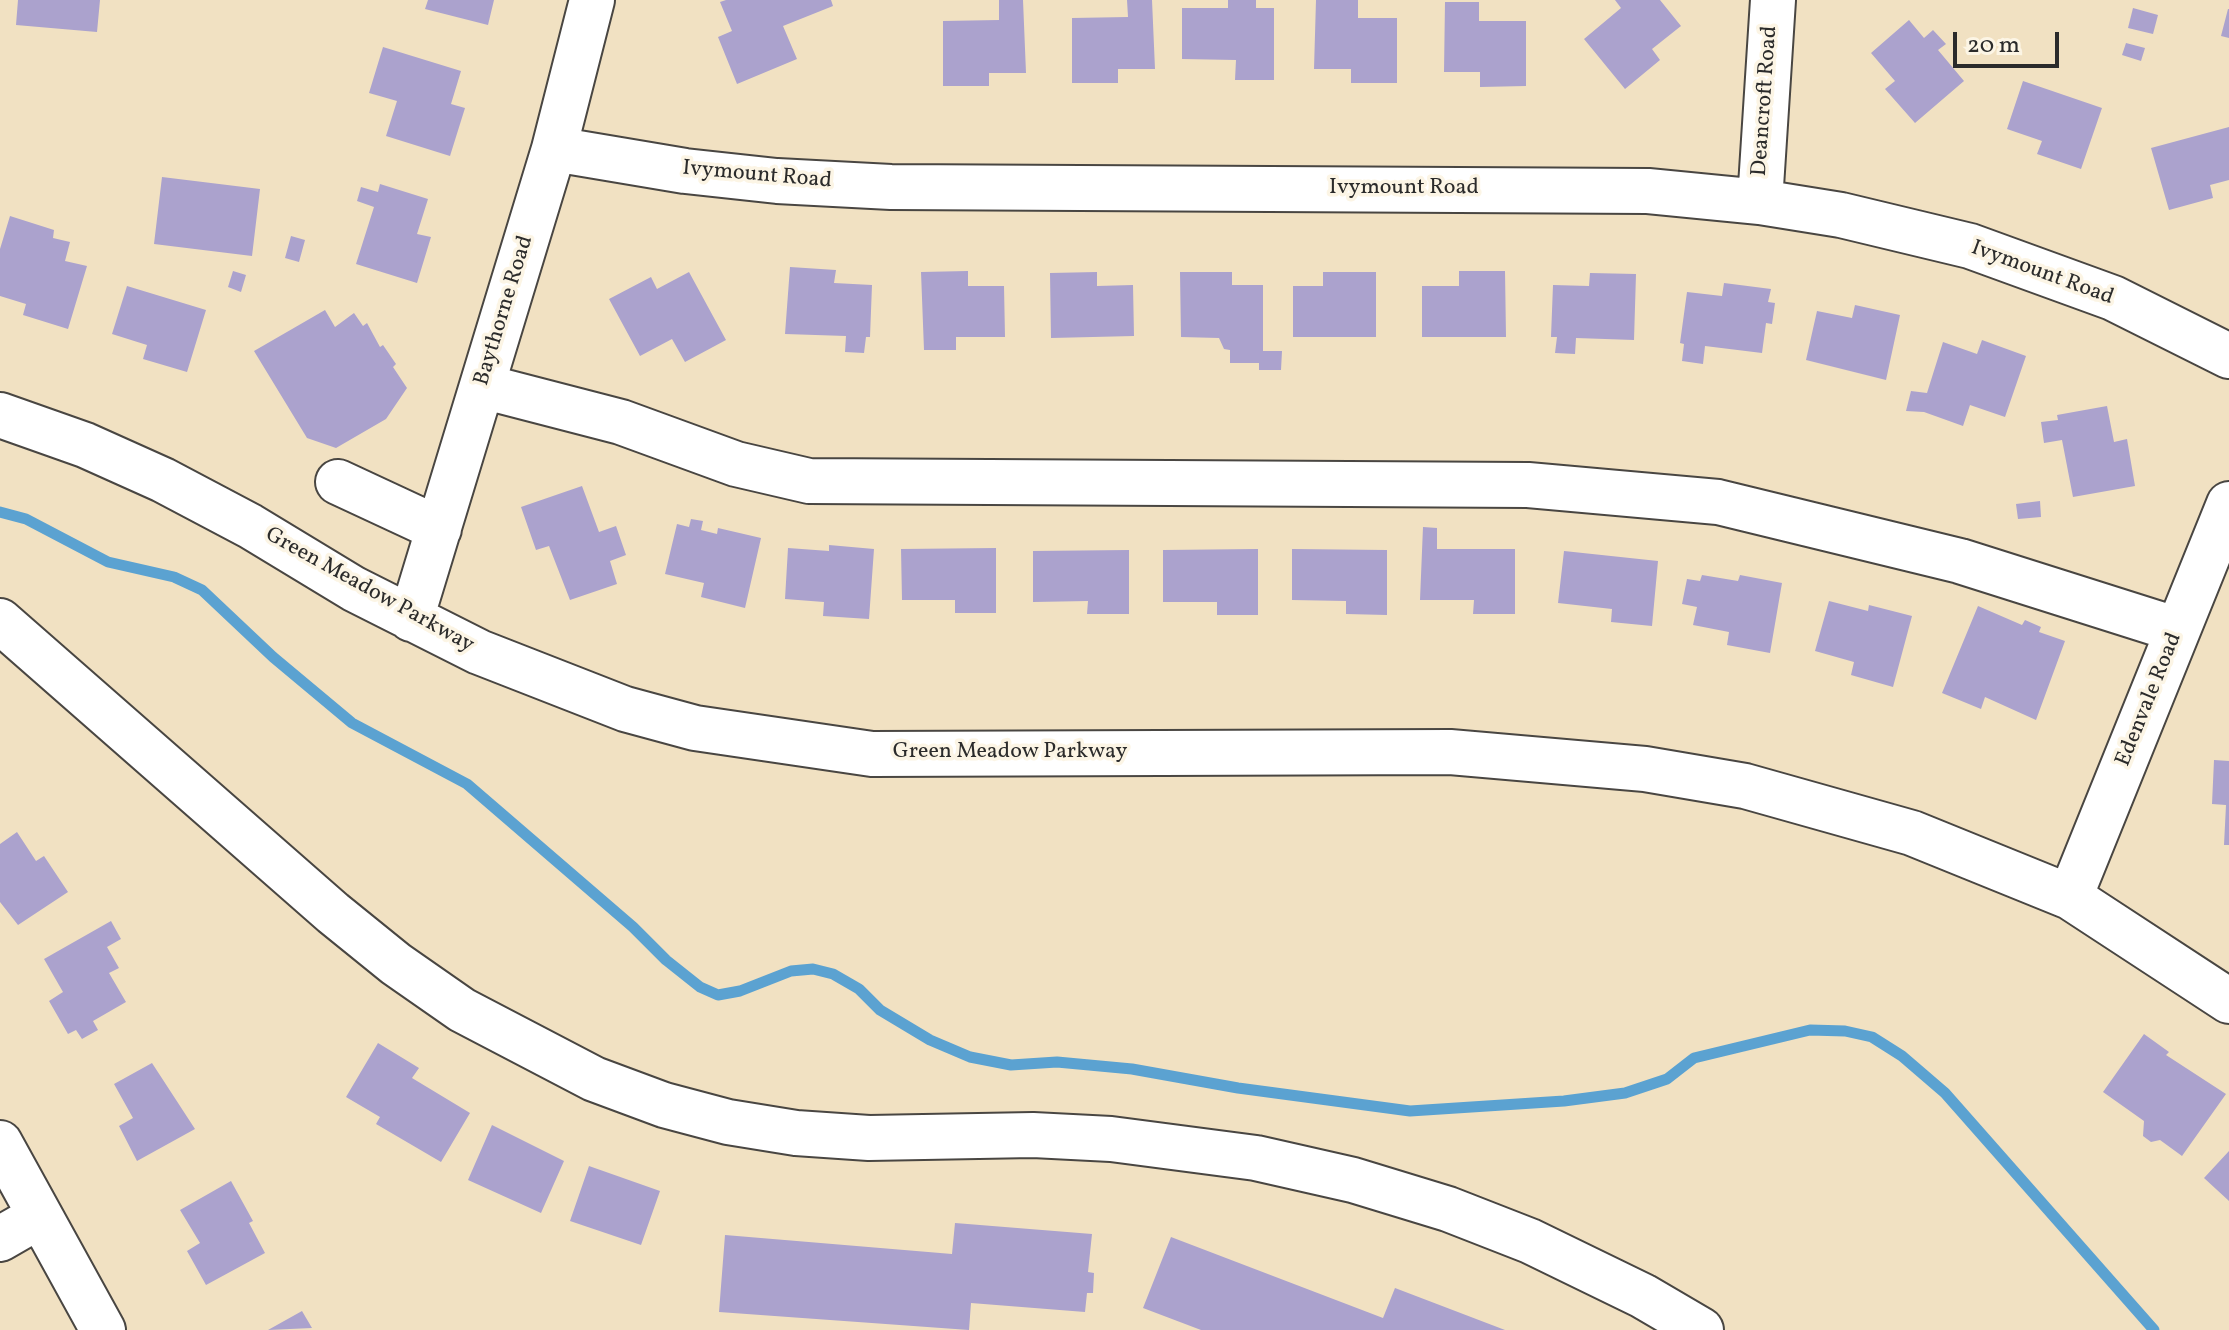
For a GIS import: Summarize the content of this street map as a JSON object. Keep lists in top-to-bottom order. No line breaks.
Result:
{"streets":{"street":["Deancroft Road","Ivymount Road","Baythorne Road","Green Meadow Parkway","Edenvale Road"]},"crossings":[["Deancroft Road","Ivymount Road"],["Ivymount Road","Baythorne Road"],["Baythorne Road","Green Meadow Parkway"],["Green Meadow Parkway","Edenvale Road"]],"scale_bar":"20 m"}
